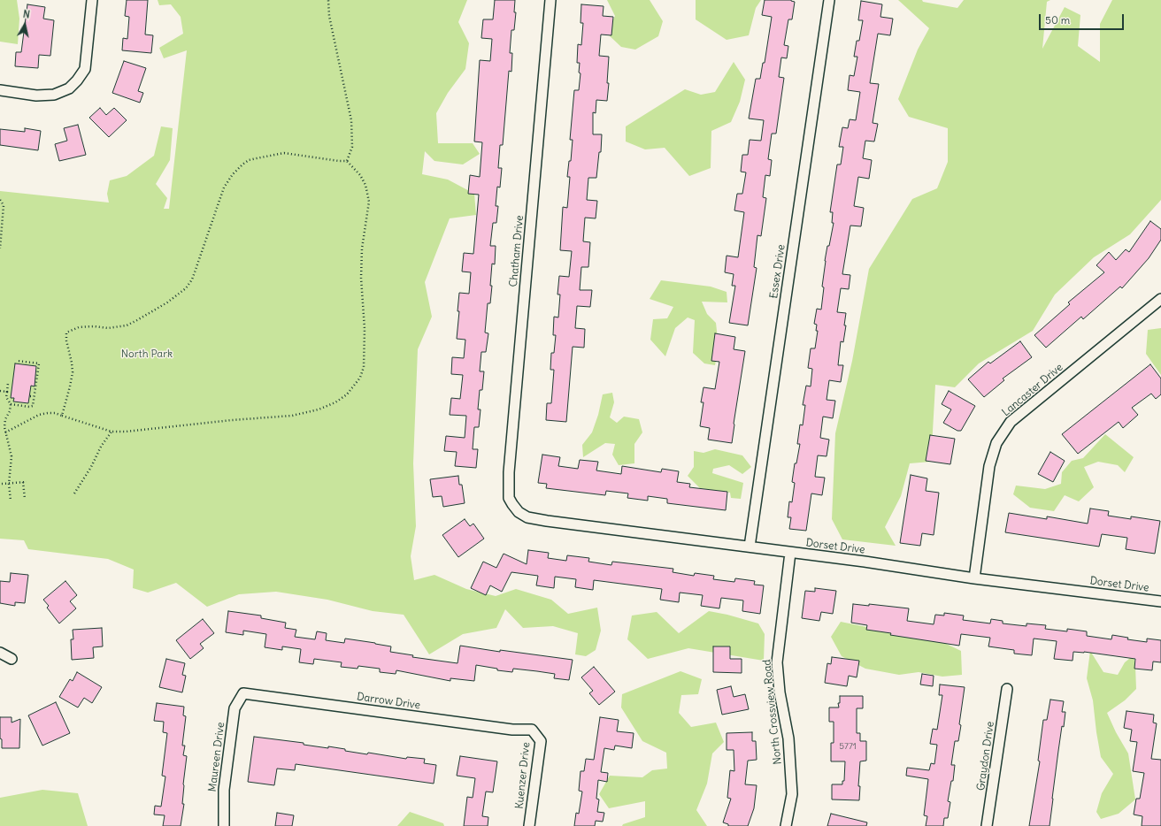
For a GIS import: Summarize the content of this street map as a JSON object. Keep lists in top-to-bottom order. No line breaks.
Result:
{"streets":{"street":["Chatham Drive","Essex Drive","Lancaster Drive","Dorset Drive","Darrow Drive","North Crossview Road","Graydon Drive","Maureen Drive","Kuenzer Drive"]},"crossings":[["Chatham Drive","Dorset Drive"],["Essex Drive","Dorset Drive"],["Lancaster Drive","Dorset Drive"],["Dorset Drive","North Crossview Road"],["Darrow Drive","Maureen Drive"],["Darrow Drive","Kuenzer Drive"]],"parks":["North Park"],"house_numbers":["5771"],"scale_bar":"50 m","north":"top"}
